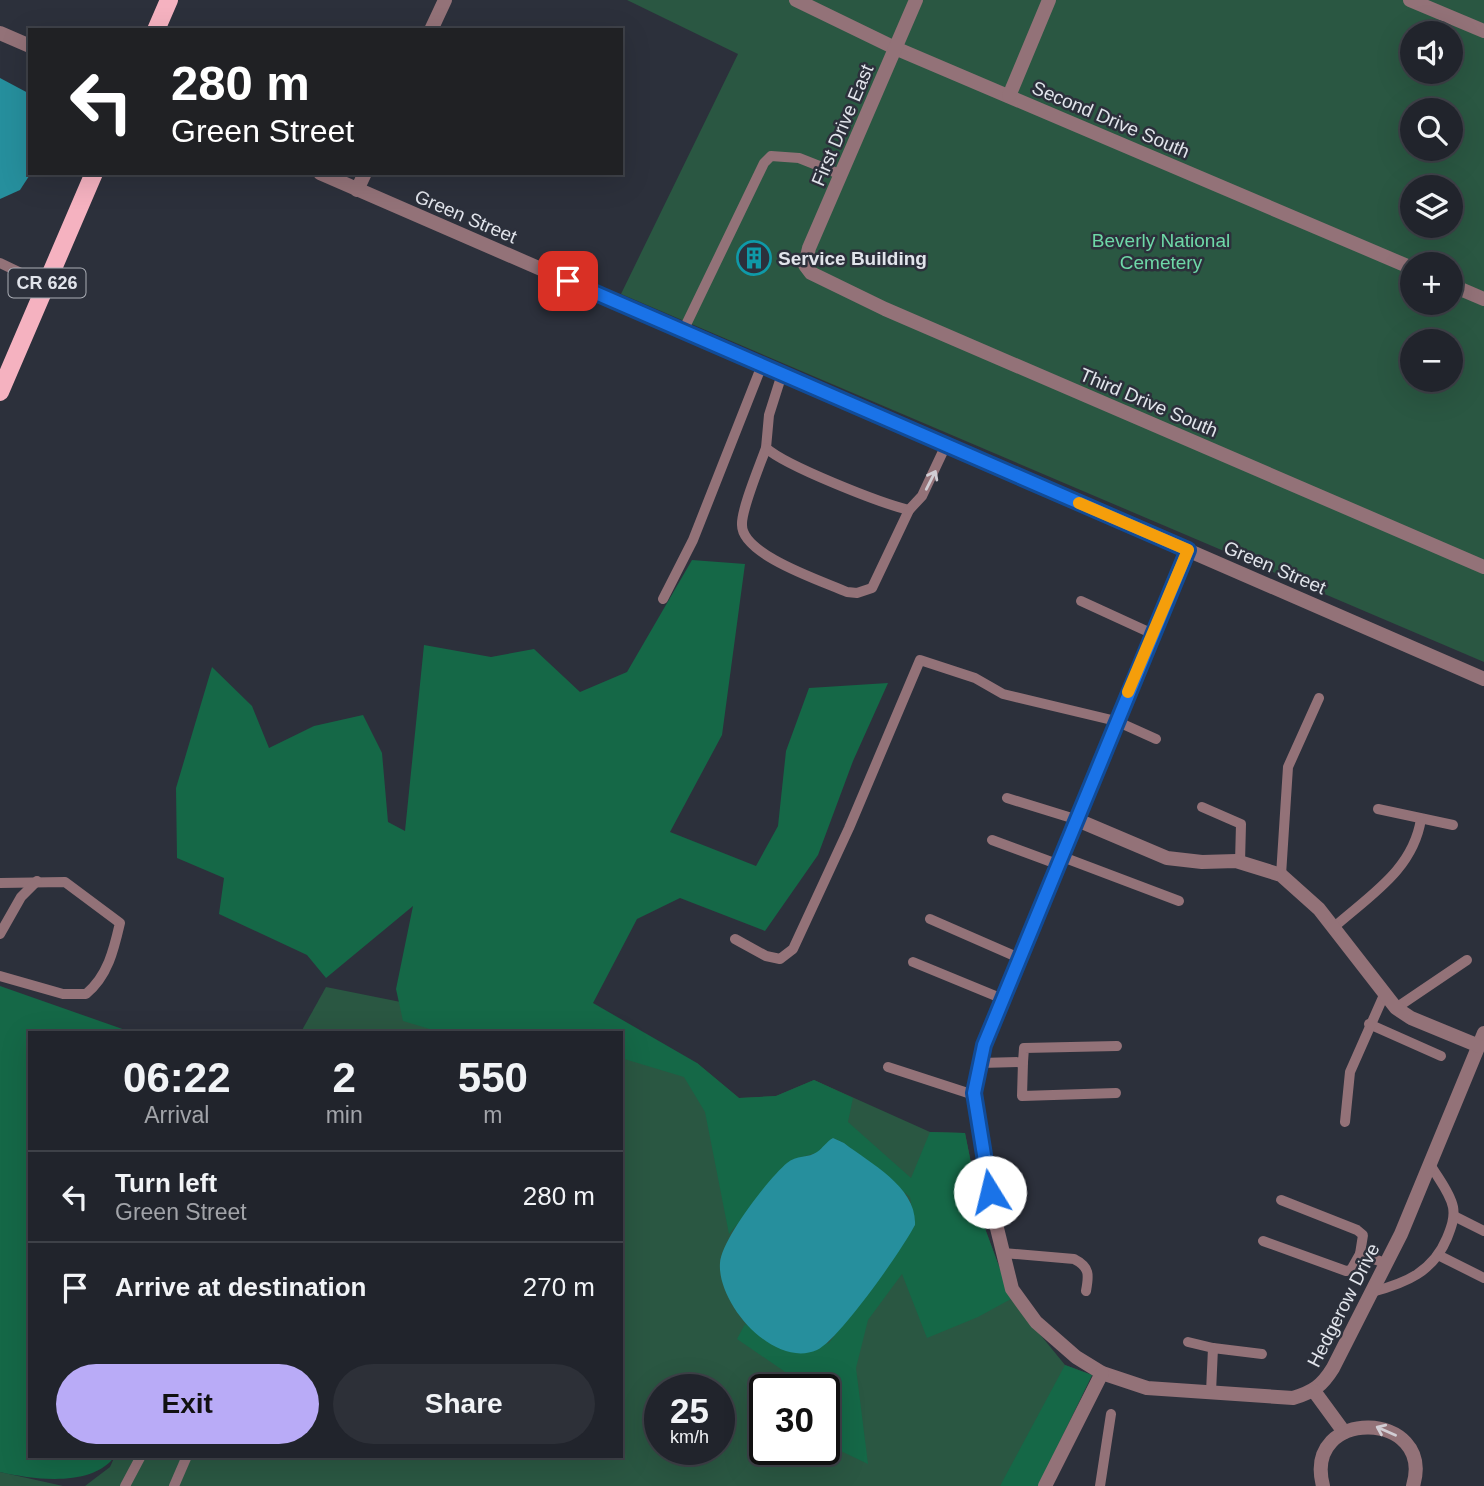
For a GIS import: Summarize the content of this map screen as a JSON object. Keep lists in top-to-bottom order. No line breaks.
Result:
{"streets":{"main road":["CR 626"],"street":["Second Drive South","First Drive East","Green Street","Third Drive South","Hedgerow Drive"]},"crossings":[["Second Drive South","First Drive East"],["First Drive East","Third Drive South"]],"parks":["Beverly National Cemetery"],"places":{"building":["Service Building"]},"page":{"map_buttons":["+","−"],"turn":["280 m","Green Street"],"eta":["06:22","Arrival","2","min","550","m"],"list":[{"name":"Turn left","note":"Green Street","value":"280 m"},{"name":"Arrive at destination","value":"270 m"}],"buttons":["Exit","Share"],"speed":"25 km/h","limit":"30"}}
